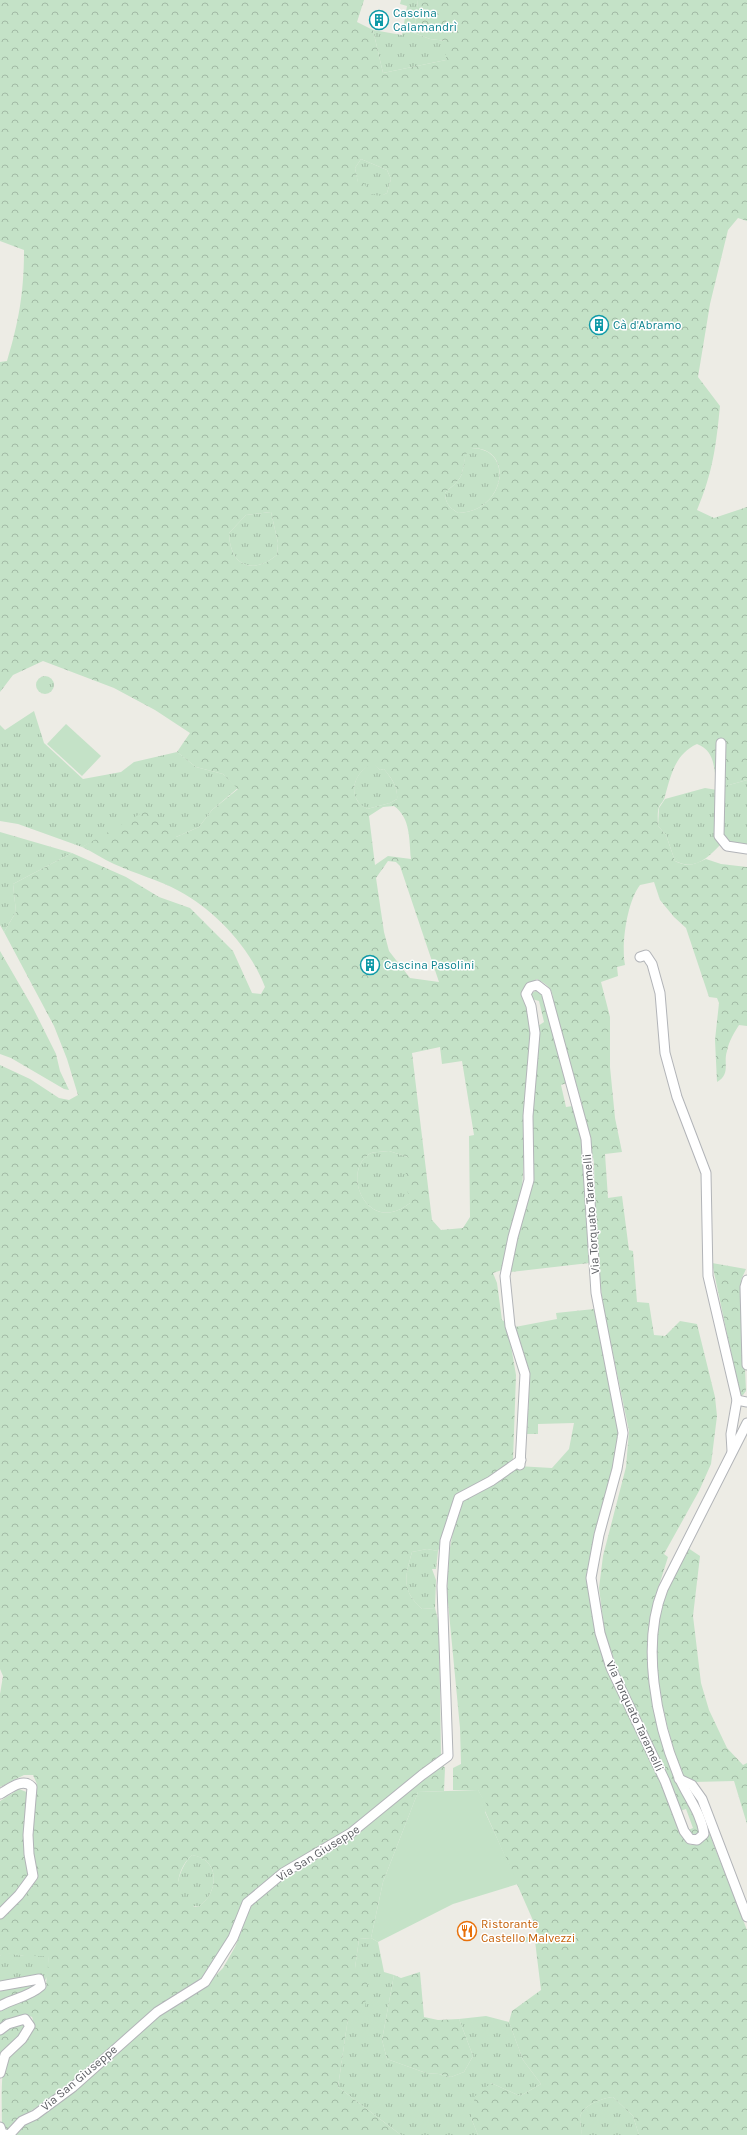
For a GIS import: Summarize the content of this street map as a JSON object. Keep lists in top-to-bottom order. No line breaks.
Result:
{"streets":{"street":["Via Torquato Taramelli","Via San Giuseppe"]},"crossings":[["Via Torquato Taramelli","Via San Giuseppe"]],"places":{"building":["Cascina Calamandrì","Cà d'Abramo","Cascina Pasolini"],"restaurant":["Ristorante Castello Malvezzi"]}}
